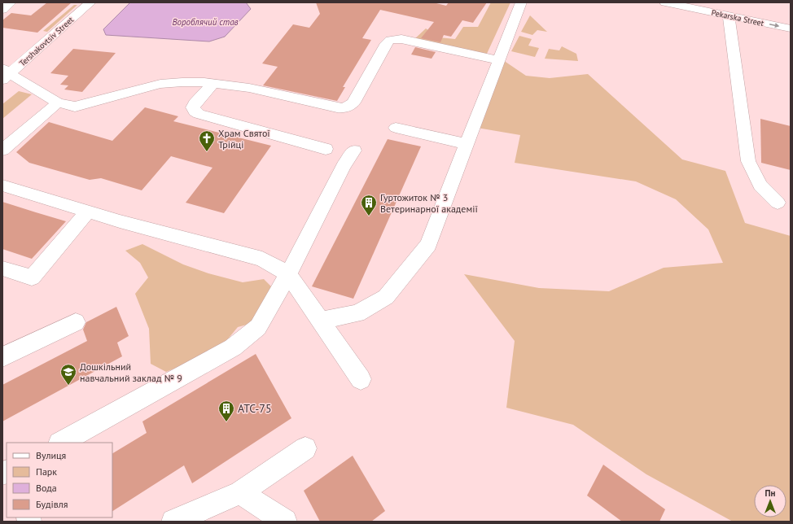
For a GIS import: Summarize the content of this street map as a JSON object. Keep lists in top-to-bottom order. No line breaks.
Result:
{"streets":{"street":["Pekarska Street","Tershakovtsiv Street"]},"one_way":["Pekarska Street"],"water":["Вороблячий став"],"places":{"church":["Храм Святої Трійці"],"building":["Гуртожиток № 3 Ветеринарної академії","АТС-75"],"school or university":["Дошкільний навчальний заклад № 9"]},"legend":["Вулиця","Парк","Вода","Будівля"],"north":"top"}
